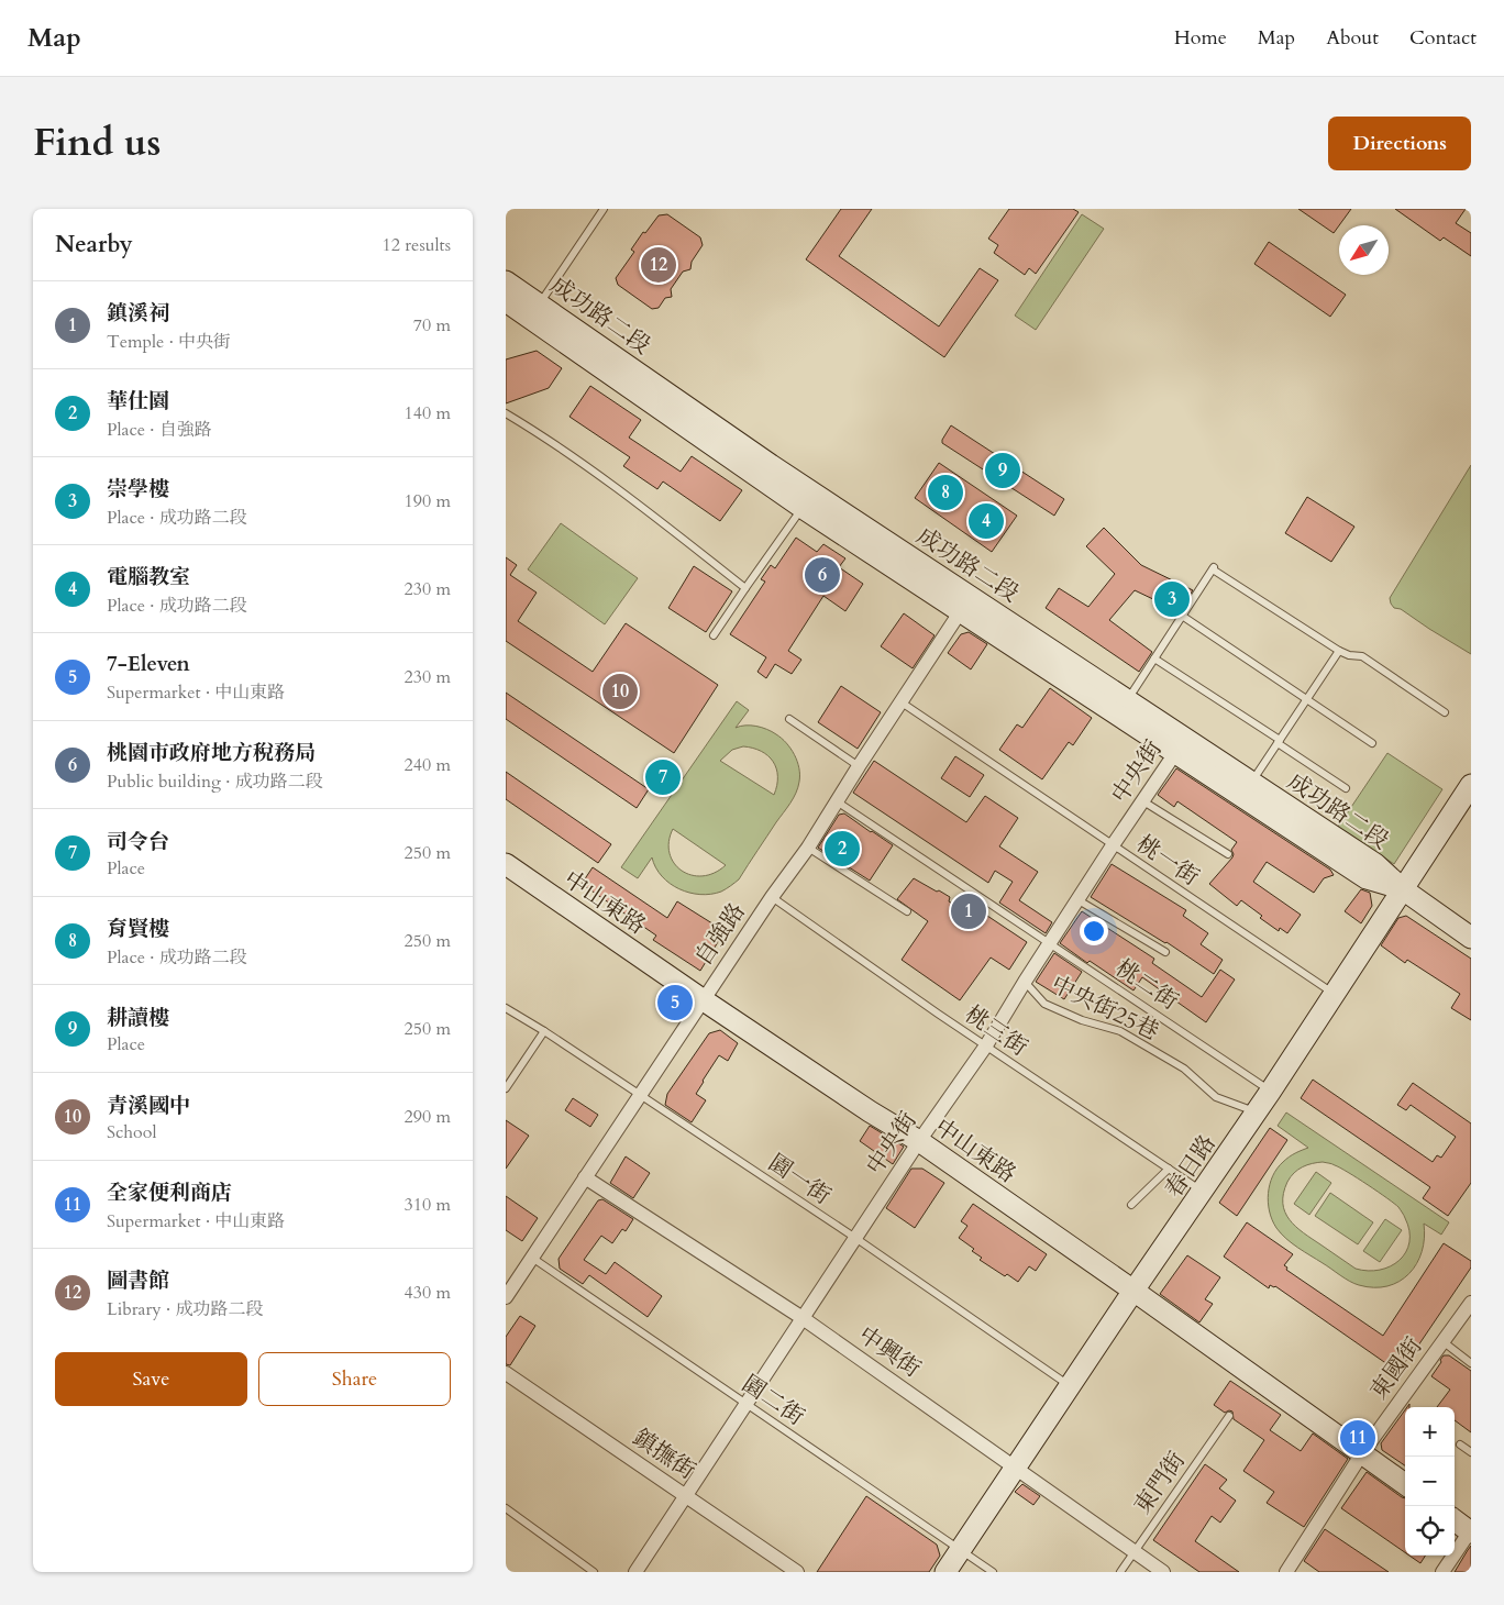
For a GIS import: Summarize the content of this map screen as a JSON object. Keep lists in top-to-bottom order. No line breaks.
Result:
{"streets":{"street":["成功路二段","中央街","中山東路","自強路","春日路","中興街","東國街","鎮撫街"],"lane":["桃一街","桃二街","中央街25巷","桃三街","園一街","園二街","東門街"]},"crossings":[["成功路二段","中央街"],["成功路二段","自強路"],["成功路二段","春日路"],["中央街","桃一街"],["中央街","中山東路"],["中央街","桃二街"],["中央街","中央街25巷"],["中央街","桃三街"],["中央街","園一街"],["中央街","中興街"],["中央街","園二街"],["中央街","鎮撫街"],["桃一街","自強路"],["桃一街","春日路"],["中山東路","自強路"],["中山東路","春日路"],["中山東路","東國街"],["自強路","桃二街"],["自強路","桃三街"],["自強路","園一街"],["自強路","中興街"],["自強路","園二街"],["桃二街","春日路"],["中央街25巷","春日路"],["桃三街","春日路"],["春日路","園一街"],["春日路","中興街"],["春日路","園二街"],["中興街","東門街"]],"north":"bottom left","page":{"header":"Map","nav":["Home","Map","About","Contact"],"title":"Find us","buttons":["Directions",["Save","Share"]],"heading":["Nearby","12 results"],"pins":["12","9","8","4","6","3","10","7","2","1","5","11"],"list":[{"mark":"1","name":"鎮溪祠","note":"Temple · 中央街","value":"70 m"},{"mark":"2","name":"華仕園","note":"Place · 自強路","value":"140 m"},{"mark":"3","name":"崇學樓","note":"Place · 成功路二段","value":"190 m"},{"mark":"4","name":"電腦教室","note":"Place · 成功路二段","value":"230 m"},{"mark":"5","name":"7-Eleven","note":"Supermarket · 中山東路","value":"230 m"},{"mark":"6","name":"桃園市政府地方稅務局","note":"Public building · 成功路二段","value":"240 m"},{"mark":"7","name":"司令台","note":"Place","value":"250 m"},{"mark":"8","name":"育賢樓","note":"Place · 成功路二段","value":"250 m"},{"mark":"9","name":"耕讀樓","note":"Place","value":"250 m"},{"mark":"10","name":"青溪國中","note":"School","value":"290 m"},{"mark":"11","name":"全家便利商店","note":"Supermarket · 中山東路","value":"310 m"},{"mark":"12","name":"圖書館","note":"Library · 成功路二段","value":"430 m"}],"map_buttons":["+","−"]}}
